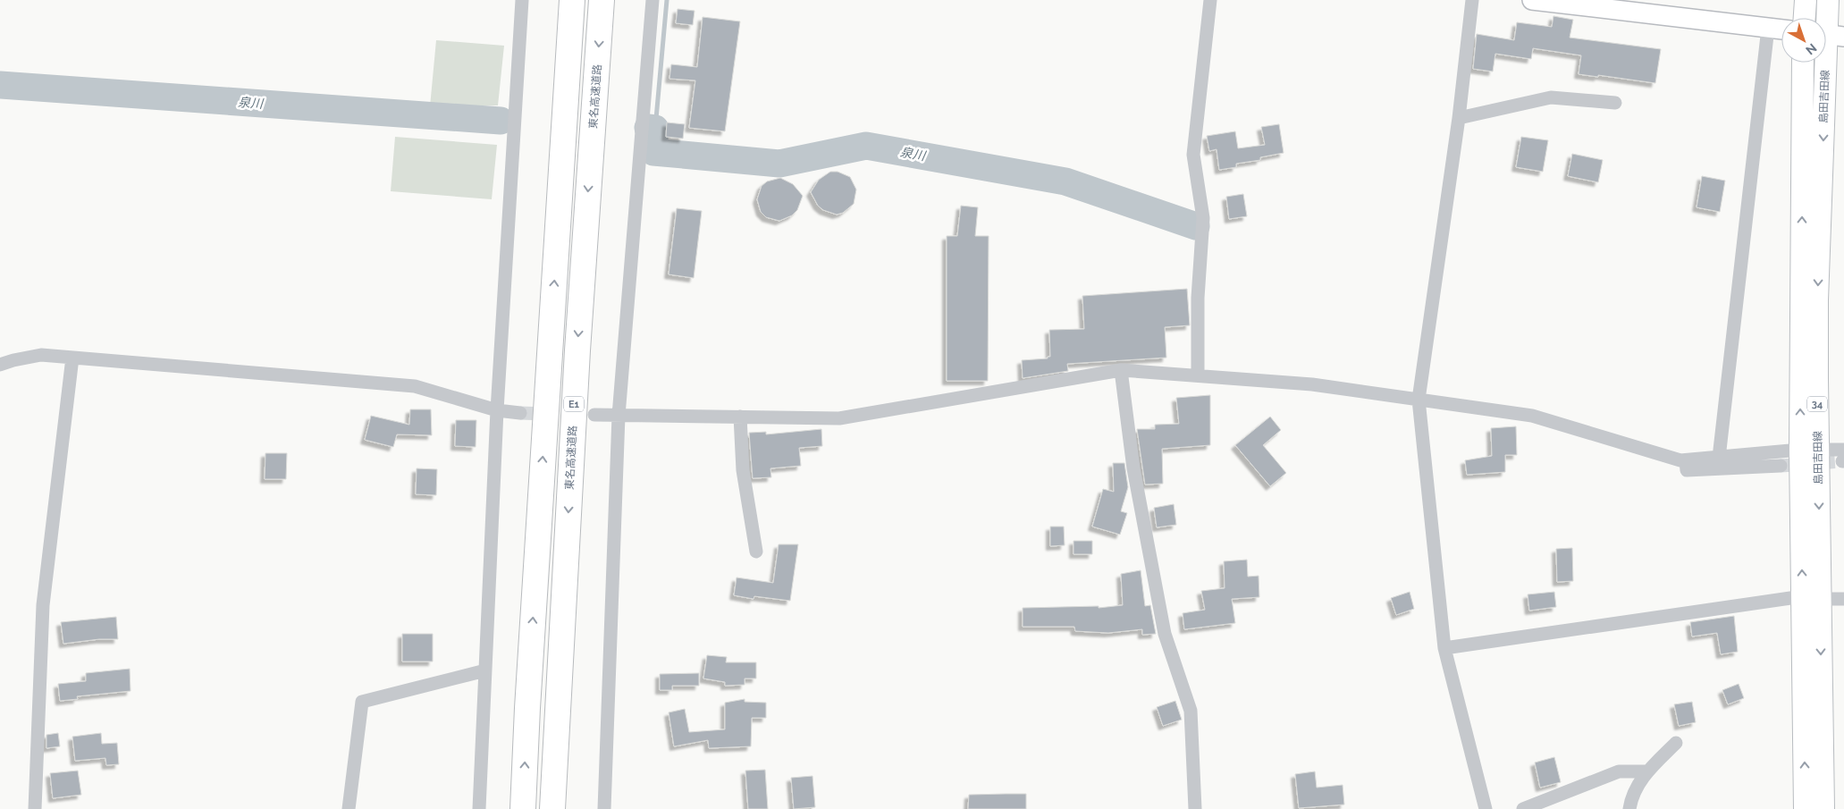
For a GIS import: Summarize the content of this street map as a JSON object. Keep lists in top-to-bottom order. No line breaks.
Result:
{"streets":{"highway":["東名高速道路","E1"],"main road":["島田吉田線","34"]},"water":["泉川"],"north":"bottom right"}
